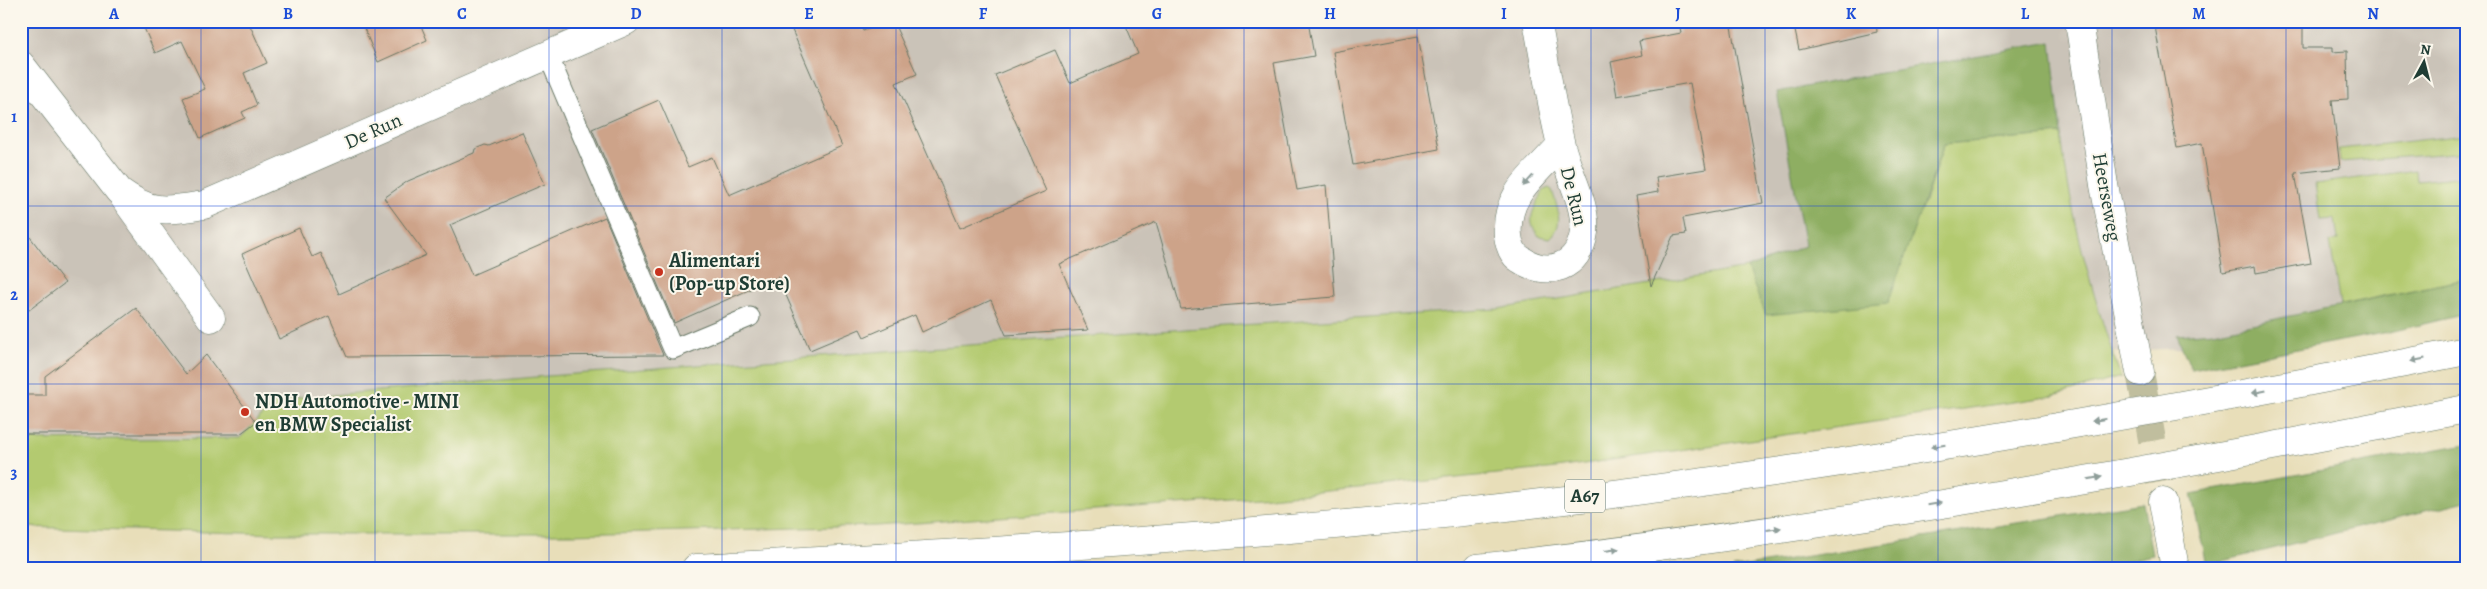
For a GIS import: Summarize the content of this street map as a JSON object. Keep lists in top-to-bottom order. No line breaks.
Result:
{"streets":{"main road":["De Run","Heerseweg","A67"]},"places":["Alimentari (Pop-up Store)","NDH Automotive - MINI en BMW Specialist"],"north":"top","grid":{"columns":["A","B","C","D","E","F","G","H","I","J","K","L","M","N"],"rows":["1","2","3"]}}
